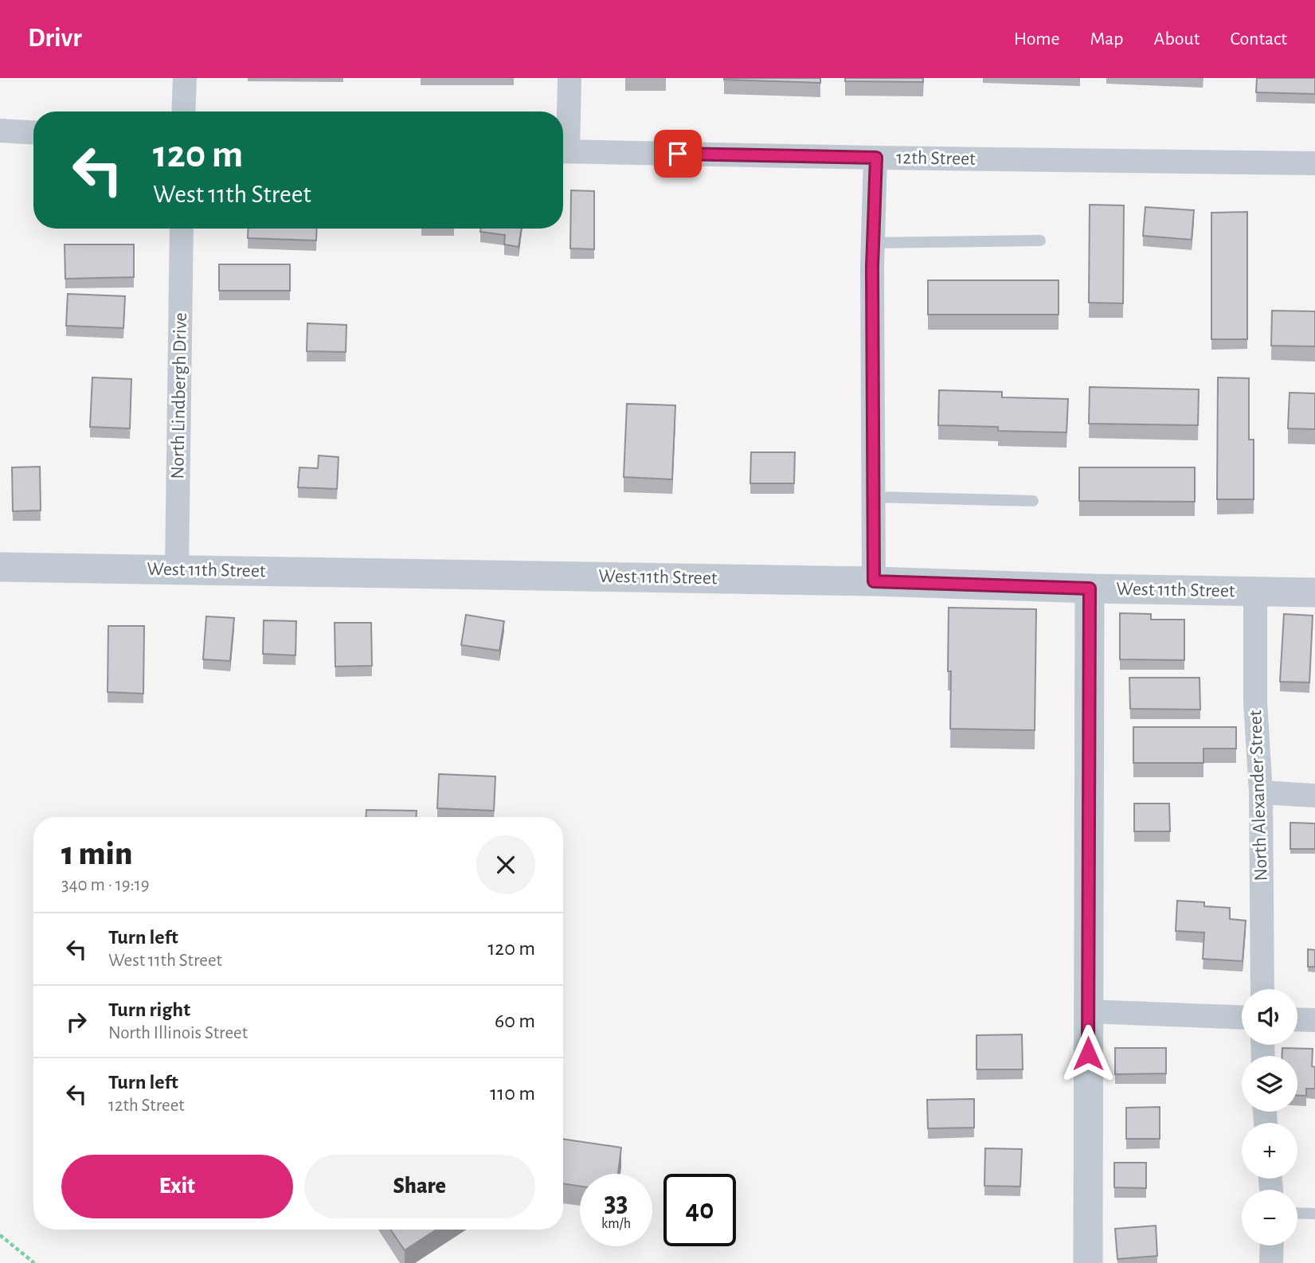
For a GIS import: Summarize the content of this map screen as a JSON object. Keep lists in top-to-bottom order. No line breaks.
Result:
{"streets":{"street":["12th Street","North Lindbergh Drive","West 11th Street","North Alexander Street"]},"crossings":[["North Lindbergh Drive","West 11th Street"],["West 11th Street","North Alexander Street"]],"page":{"header":"Drivr","nav":["Home","Map","About","Contact"],"turn":["120 m","West 11th Street"],"heading":["1 min","340 m · 19:19"],"list":[{"name":"Turn left","note":"West 11th Street","value":"120 m"},{"name":"Turn right","note":"North Illinois Street","value":"60 m"},{"name":"Turn left","note":"12th Street","value":"110 m"}],"map_buttons":["+","−"],"buttons":["Exit","Share"],"speed":"33 km/h","limit":"40"}}
